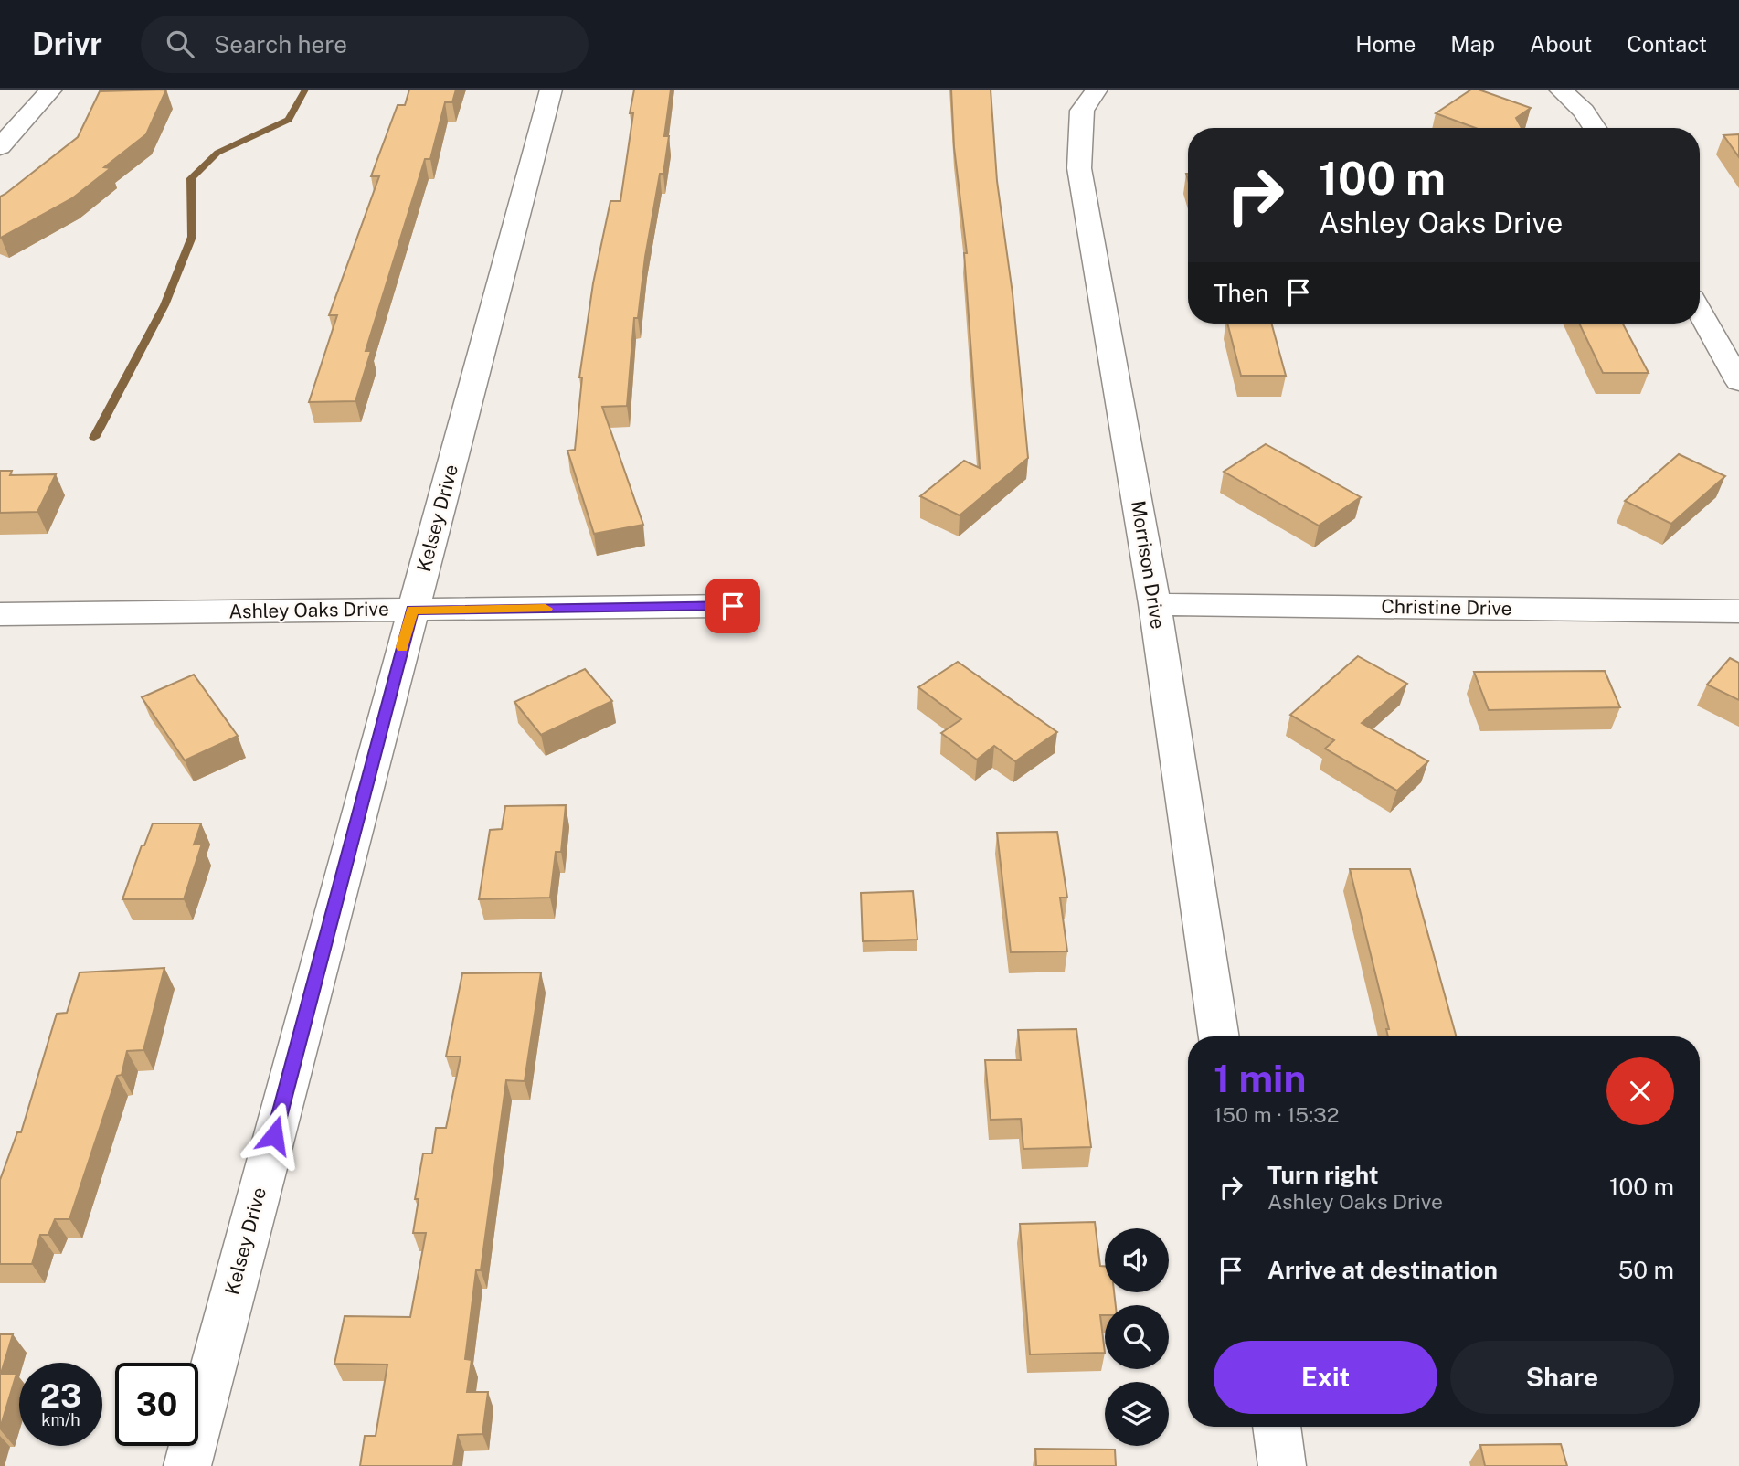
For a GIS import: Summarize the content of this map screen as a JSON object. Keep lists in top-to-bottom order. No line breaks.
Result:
{"streets":{"street":["Kelsey Drive","Morrison Drive","Christine Drive","Ashley Oaks Drive"]},"crossings":[["Kelsey Drive","Ashley Oaks Drive"],["Morrison Drive","Christine Drive"]],"page":{"header":"Drivr","search":"Search here","nav":["Home","Map","About","Contact"],"turn":["100 m","Ashley Oaks Drive"],"then":"Then","heading":["1 min","150 m · 15:32"],"list":[{"name":"Turn right","note":"Ashley Oaks Drive","value":"100 m"},{"name":"Arrive at destination","value":"50 m"}],"buttons":["Exit","Share"],"speed":"23 km/h","limit":"30"}}
